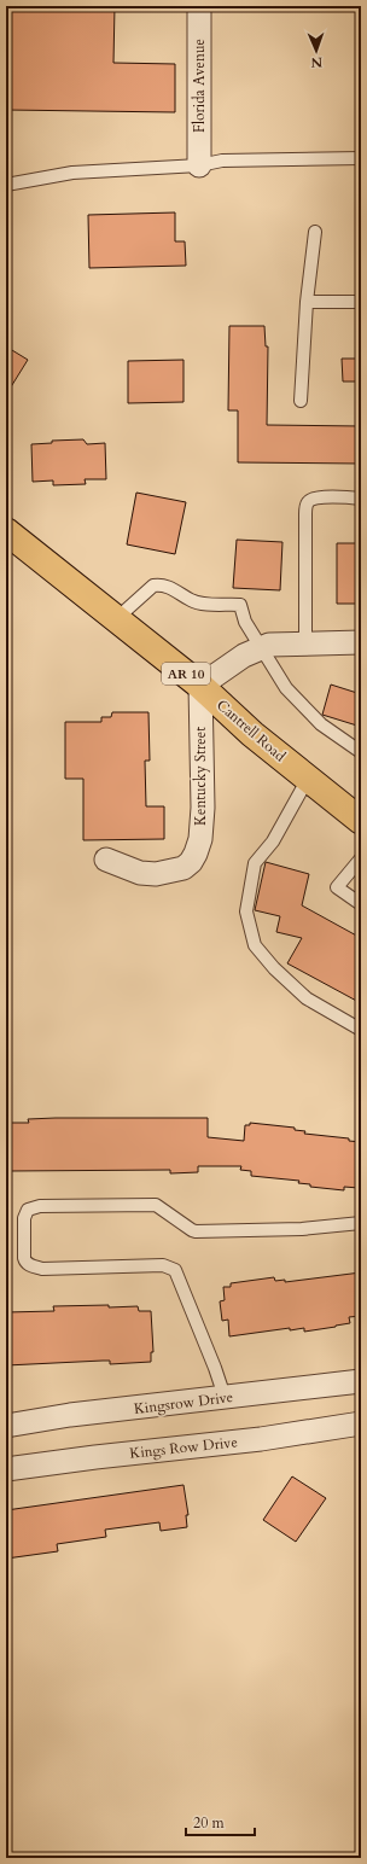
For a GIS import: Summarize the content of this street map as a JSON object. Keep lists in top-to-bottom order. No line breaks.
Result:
{"streets":{"main road":["AR 10","Cantrell Road"],"street":["Florida Avenue","Kentucky Street","Kingsrow Drive","Kings Row Drive"]},"crossings":[["Cantrell Road","Kentucky Street"]],"scale_bar":"20 m","north":"bottom"}
